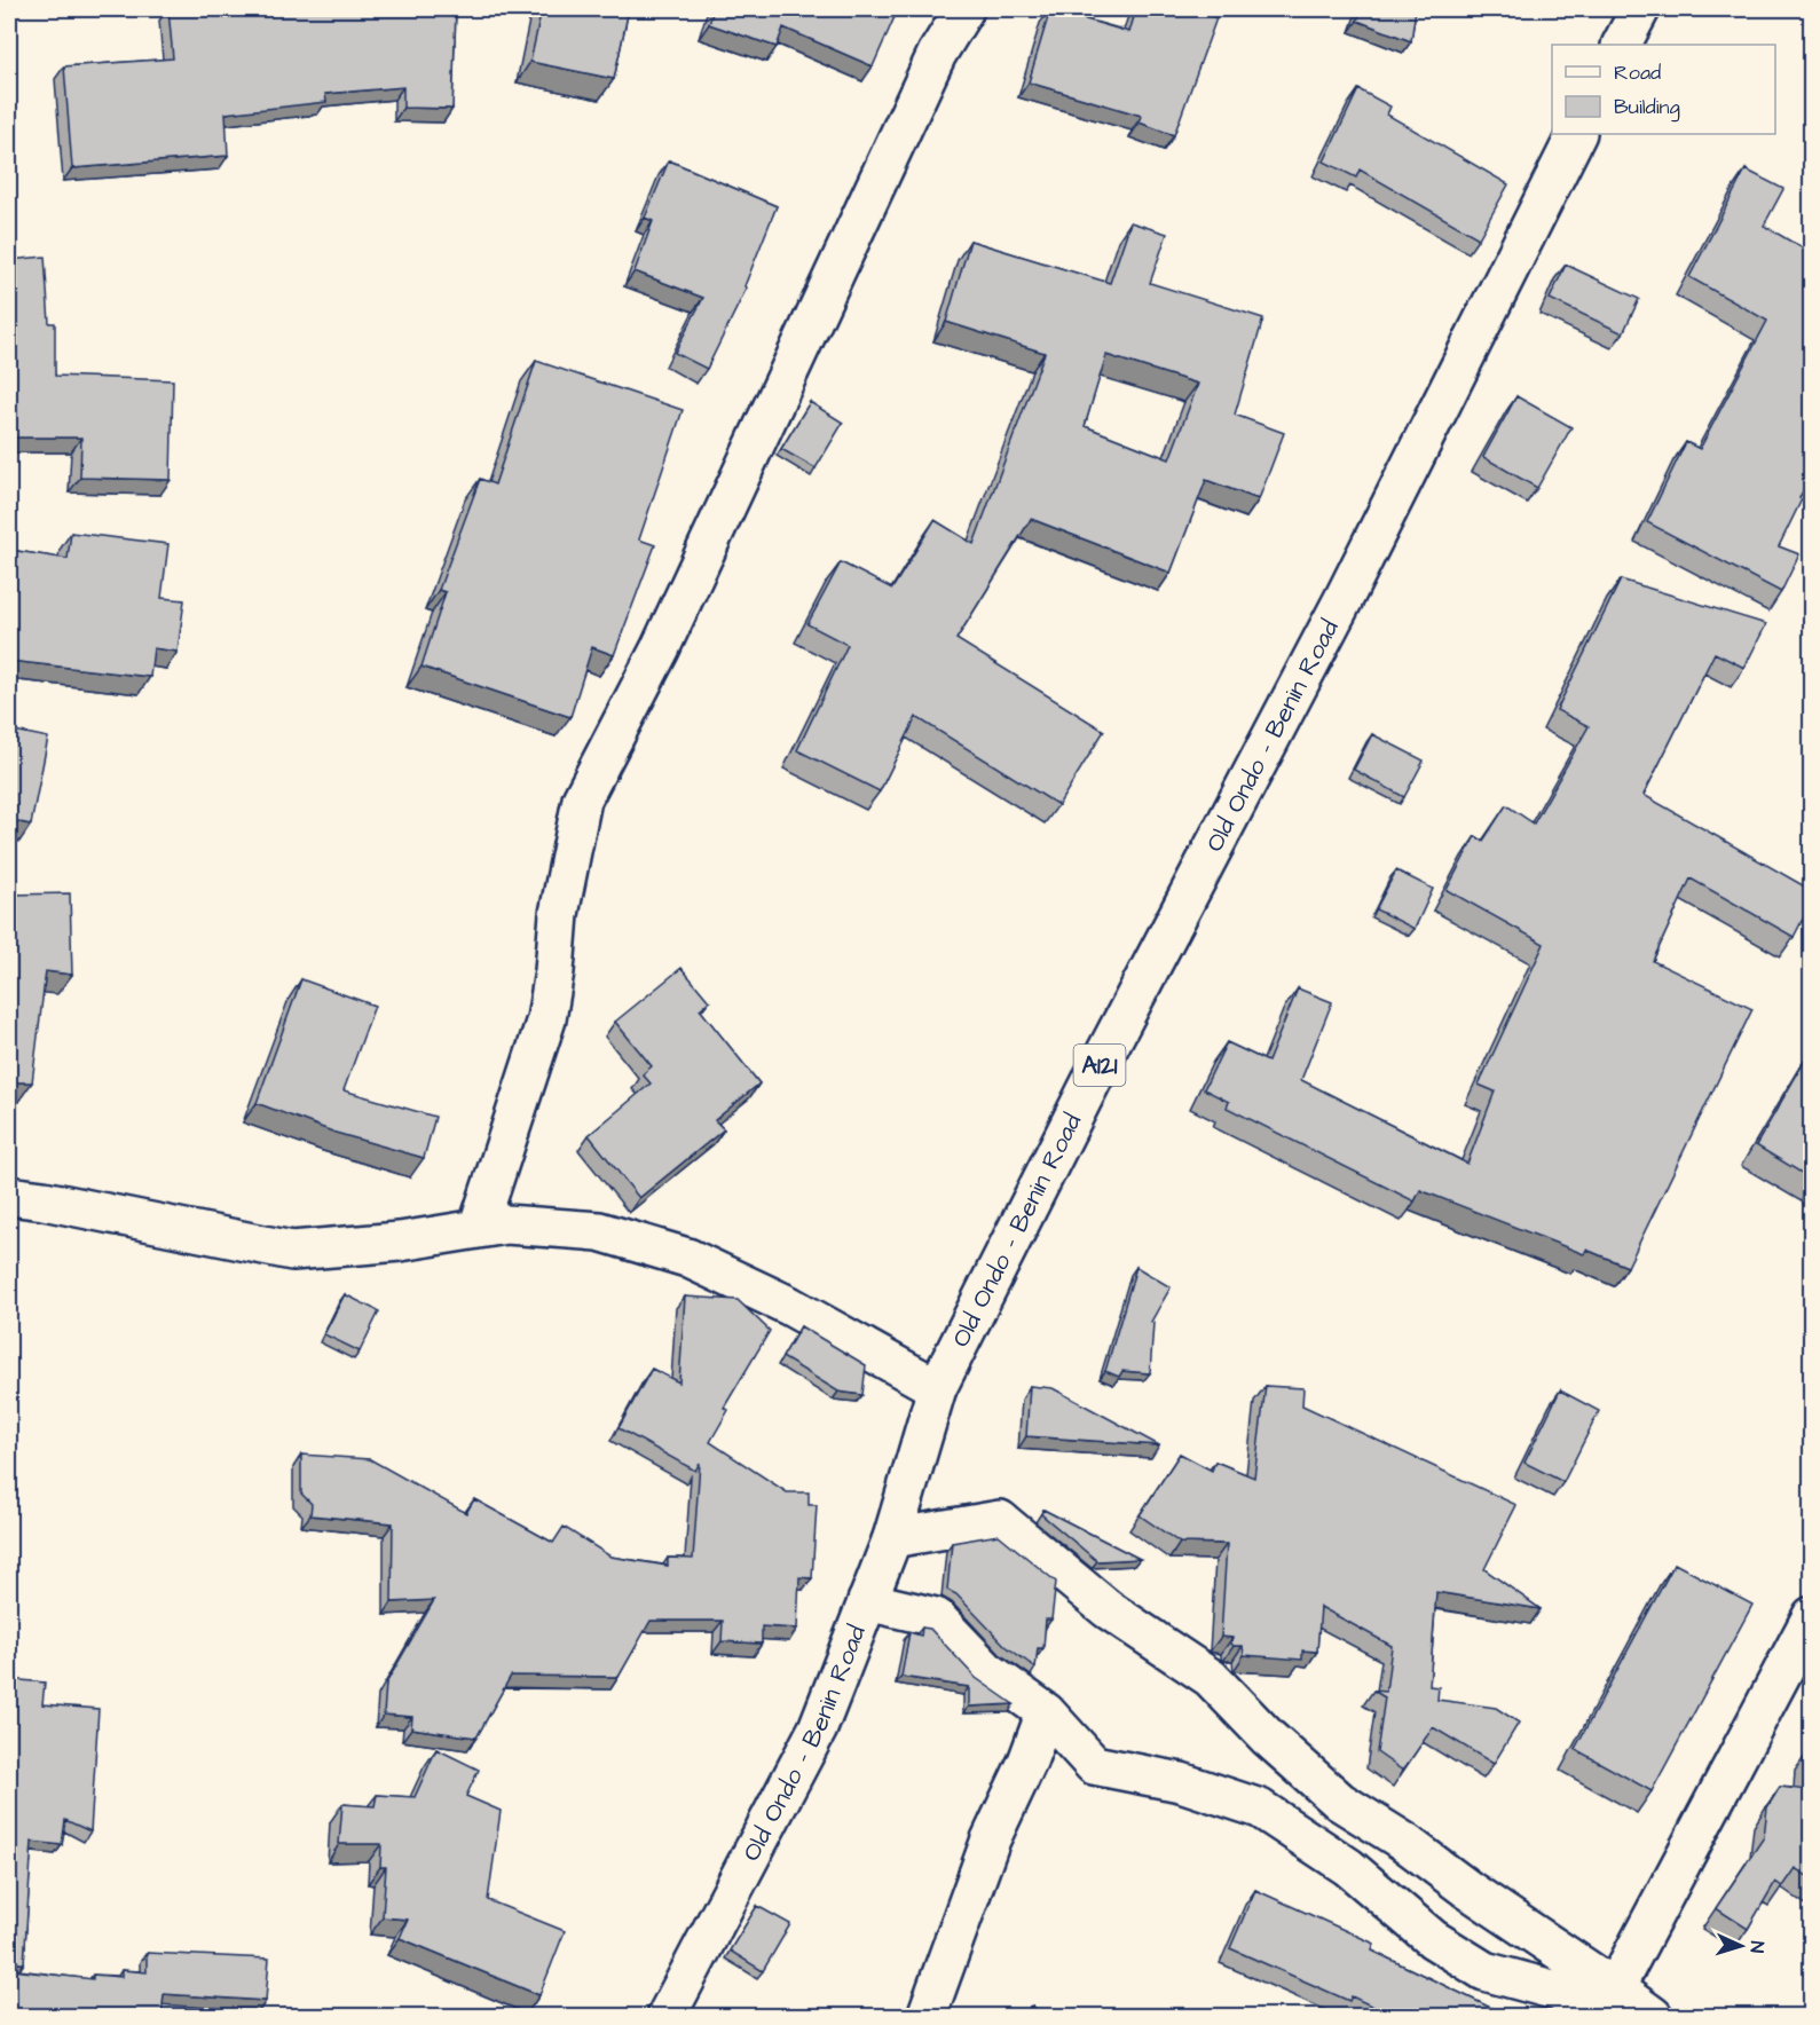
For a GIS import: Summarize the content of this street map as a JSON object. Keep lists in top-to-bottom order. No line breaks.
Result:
{"streets":{"street":["Old Ondo - Benin Road","A121"]},"legend":["Road","Building"],"north":"right"}
